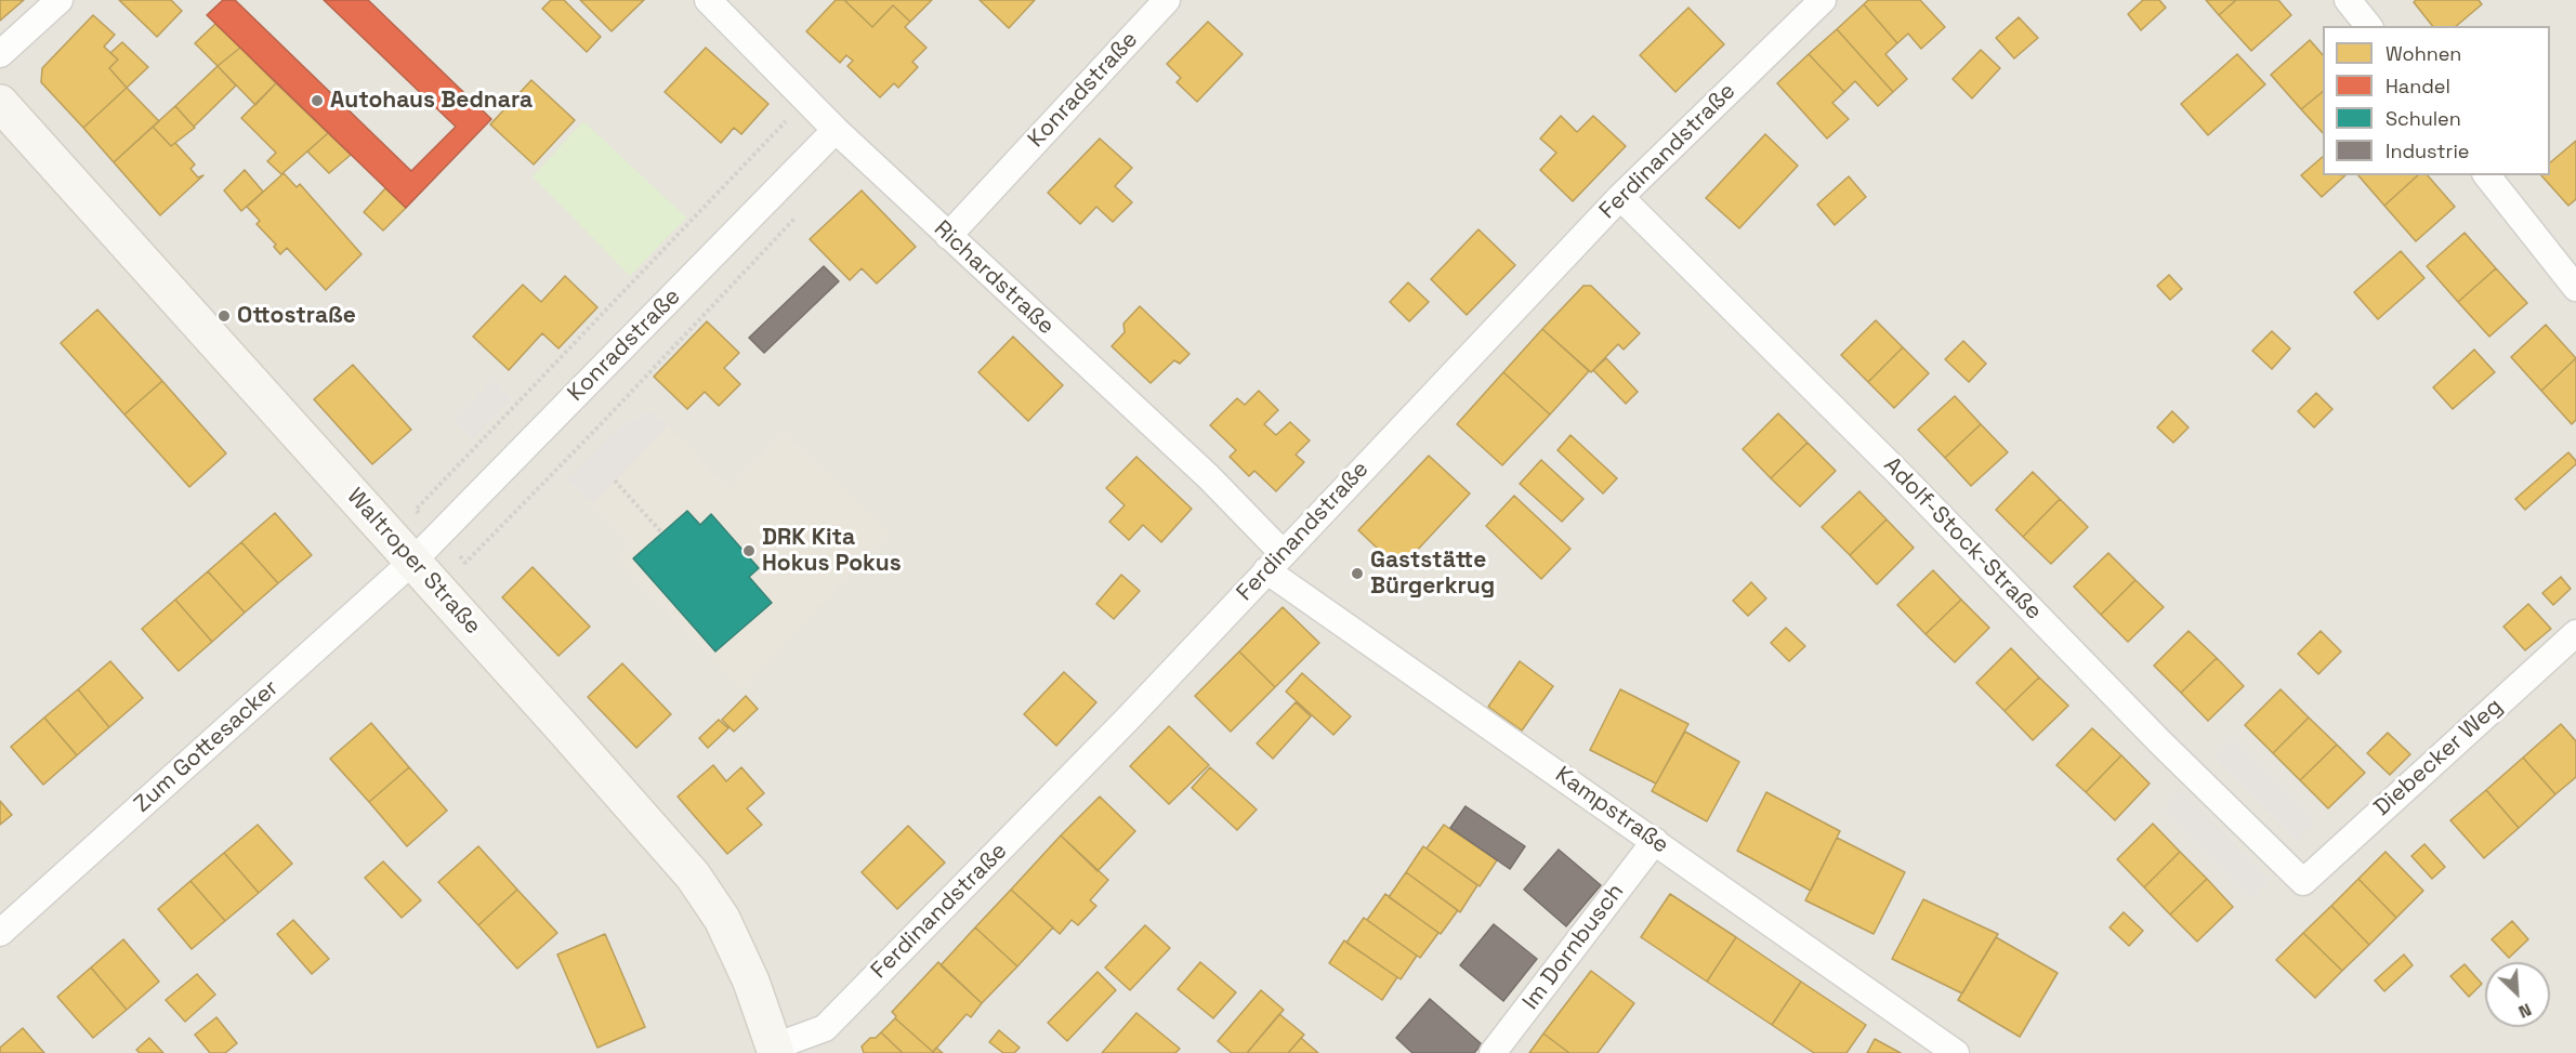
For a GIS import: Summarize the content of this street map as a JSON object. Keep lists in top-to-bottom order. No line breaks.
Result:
{"streets":{"main road":["Waltroper Straße"],"street":["Konradstraße","Ferdinandstraße","Richardstraße","Adolf-Stock-Straße","Zum Gottesacker","Diebecker Weg","Kampstraße","Im Dornbusch"]},"crossings":[["Konradstraße","Richardstraße"],["Konradstraße","Waltroper Straße"],["Konradstraße","Zum Gottesacker"],["Ferdinandstraße","Richardstraße"],["Ferdinandstraße","Adolf-Stock-Straße"],["Ferdinandstraße","Waltroper Straße"],["Ferdinandstraße","Kampstraße"],["Richardstraße","Kampstraße"],["Adolf-Stock-Straße","Diebecker Weg"],["Waltroper Straße","Zum Gottesacker"],["Kampstraße","Im Dornbusch"]],"places":["Autohaus Bednara","Ottostraße","DRK Kita Hokus Pokus","Gaststätte Bürgerkrug"],"legend":["Wohnen","Handel","Schulen","Industrie"],"north":"bottom right"}
